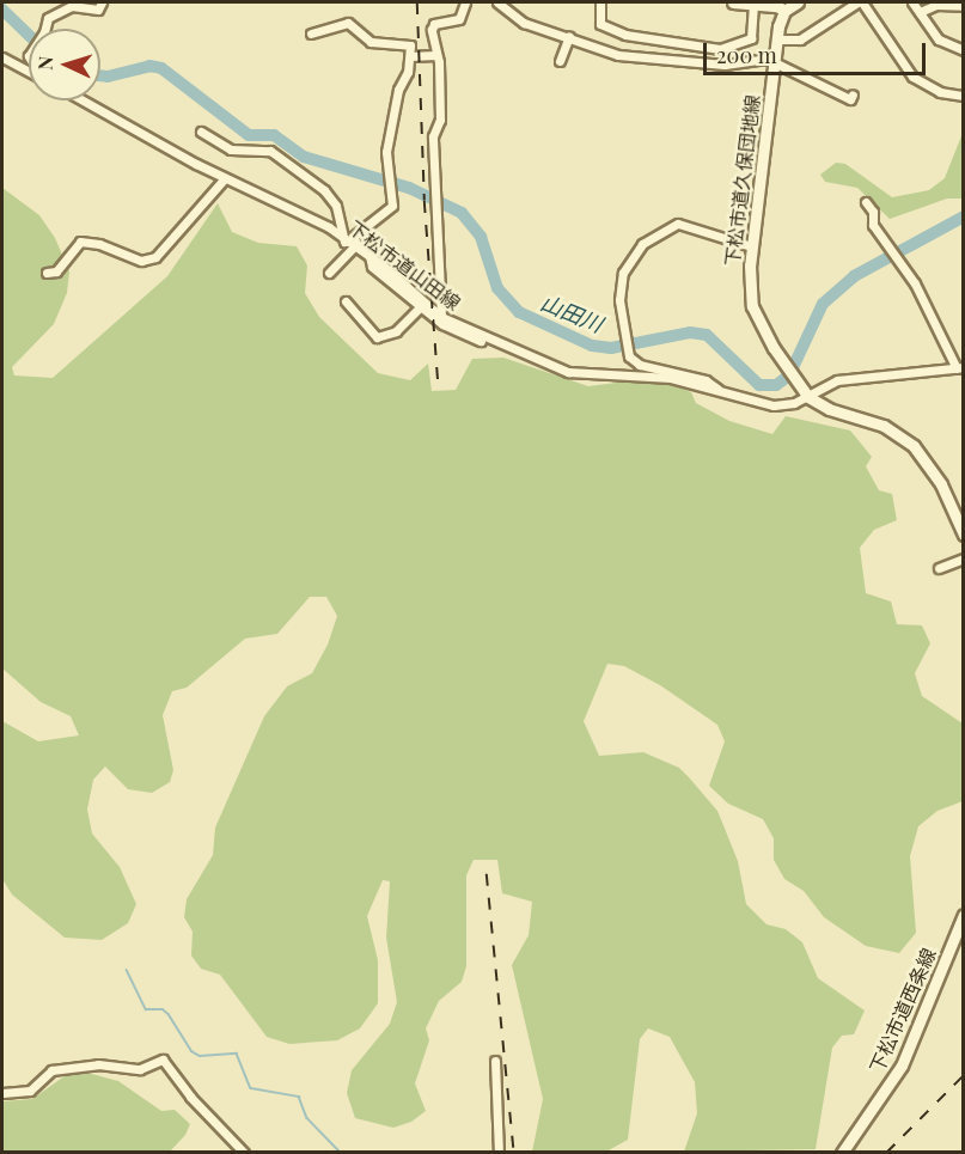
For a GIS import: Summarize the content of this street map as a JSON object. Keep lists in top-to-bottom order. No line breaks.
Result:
{"streets":{"street":["下松市道久保団地線","下松市道山田線","下松市道西条線"]},"crossings":[["下松市道久保団地線","下松市道山田線"]],"water":["山田川"],"scale_bar":"200 m","north":"left"}
